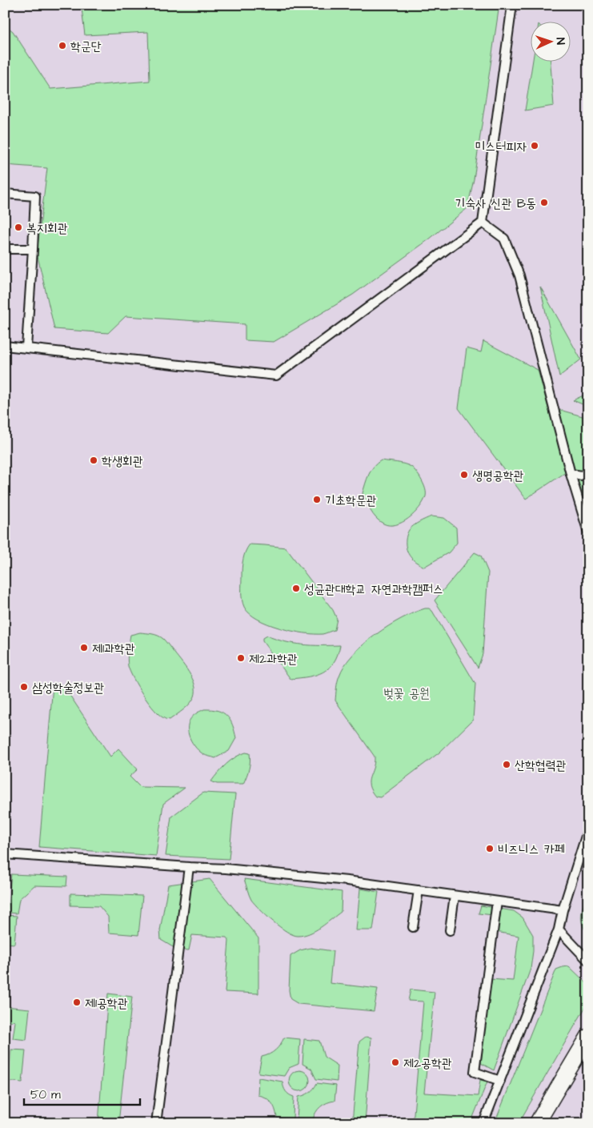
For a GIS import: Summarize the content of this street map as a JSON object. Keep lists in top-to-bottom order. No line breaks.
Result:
{"parks":["벚꽃 공원"],"places":["학군단","미스터피자","기숙사 신관 B동","복지회관","학생회관","생명공학관","기초학문관","성균관대학교 자연과학캠퍼스","제1과학관","제2과학관","삼성학술정보관","산학협력관","비즈니스 카페","제1공학관","제2공학관"],"scale_bar":"50 m","north":"right"}
